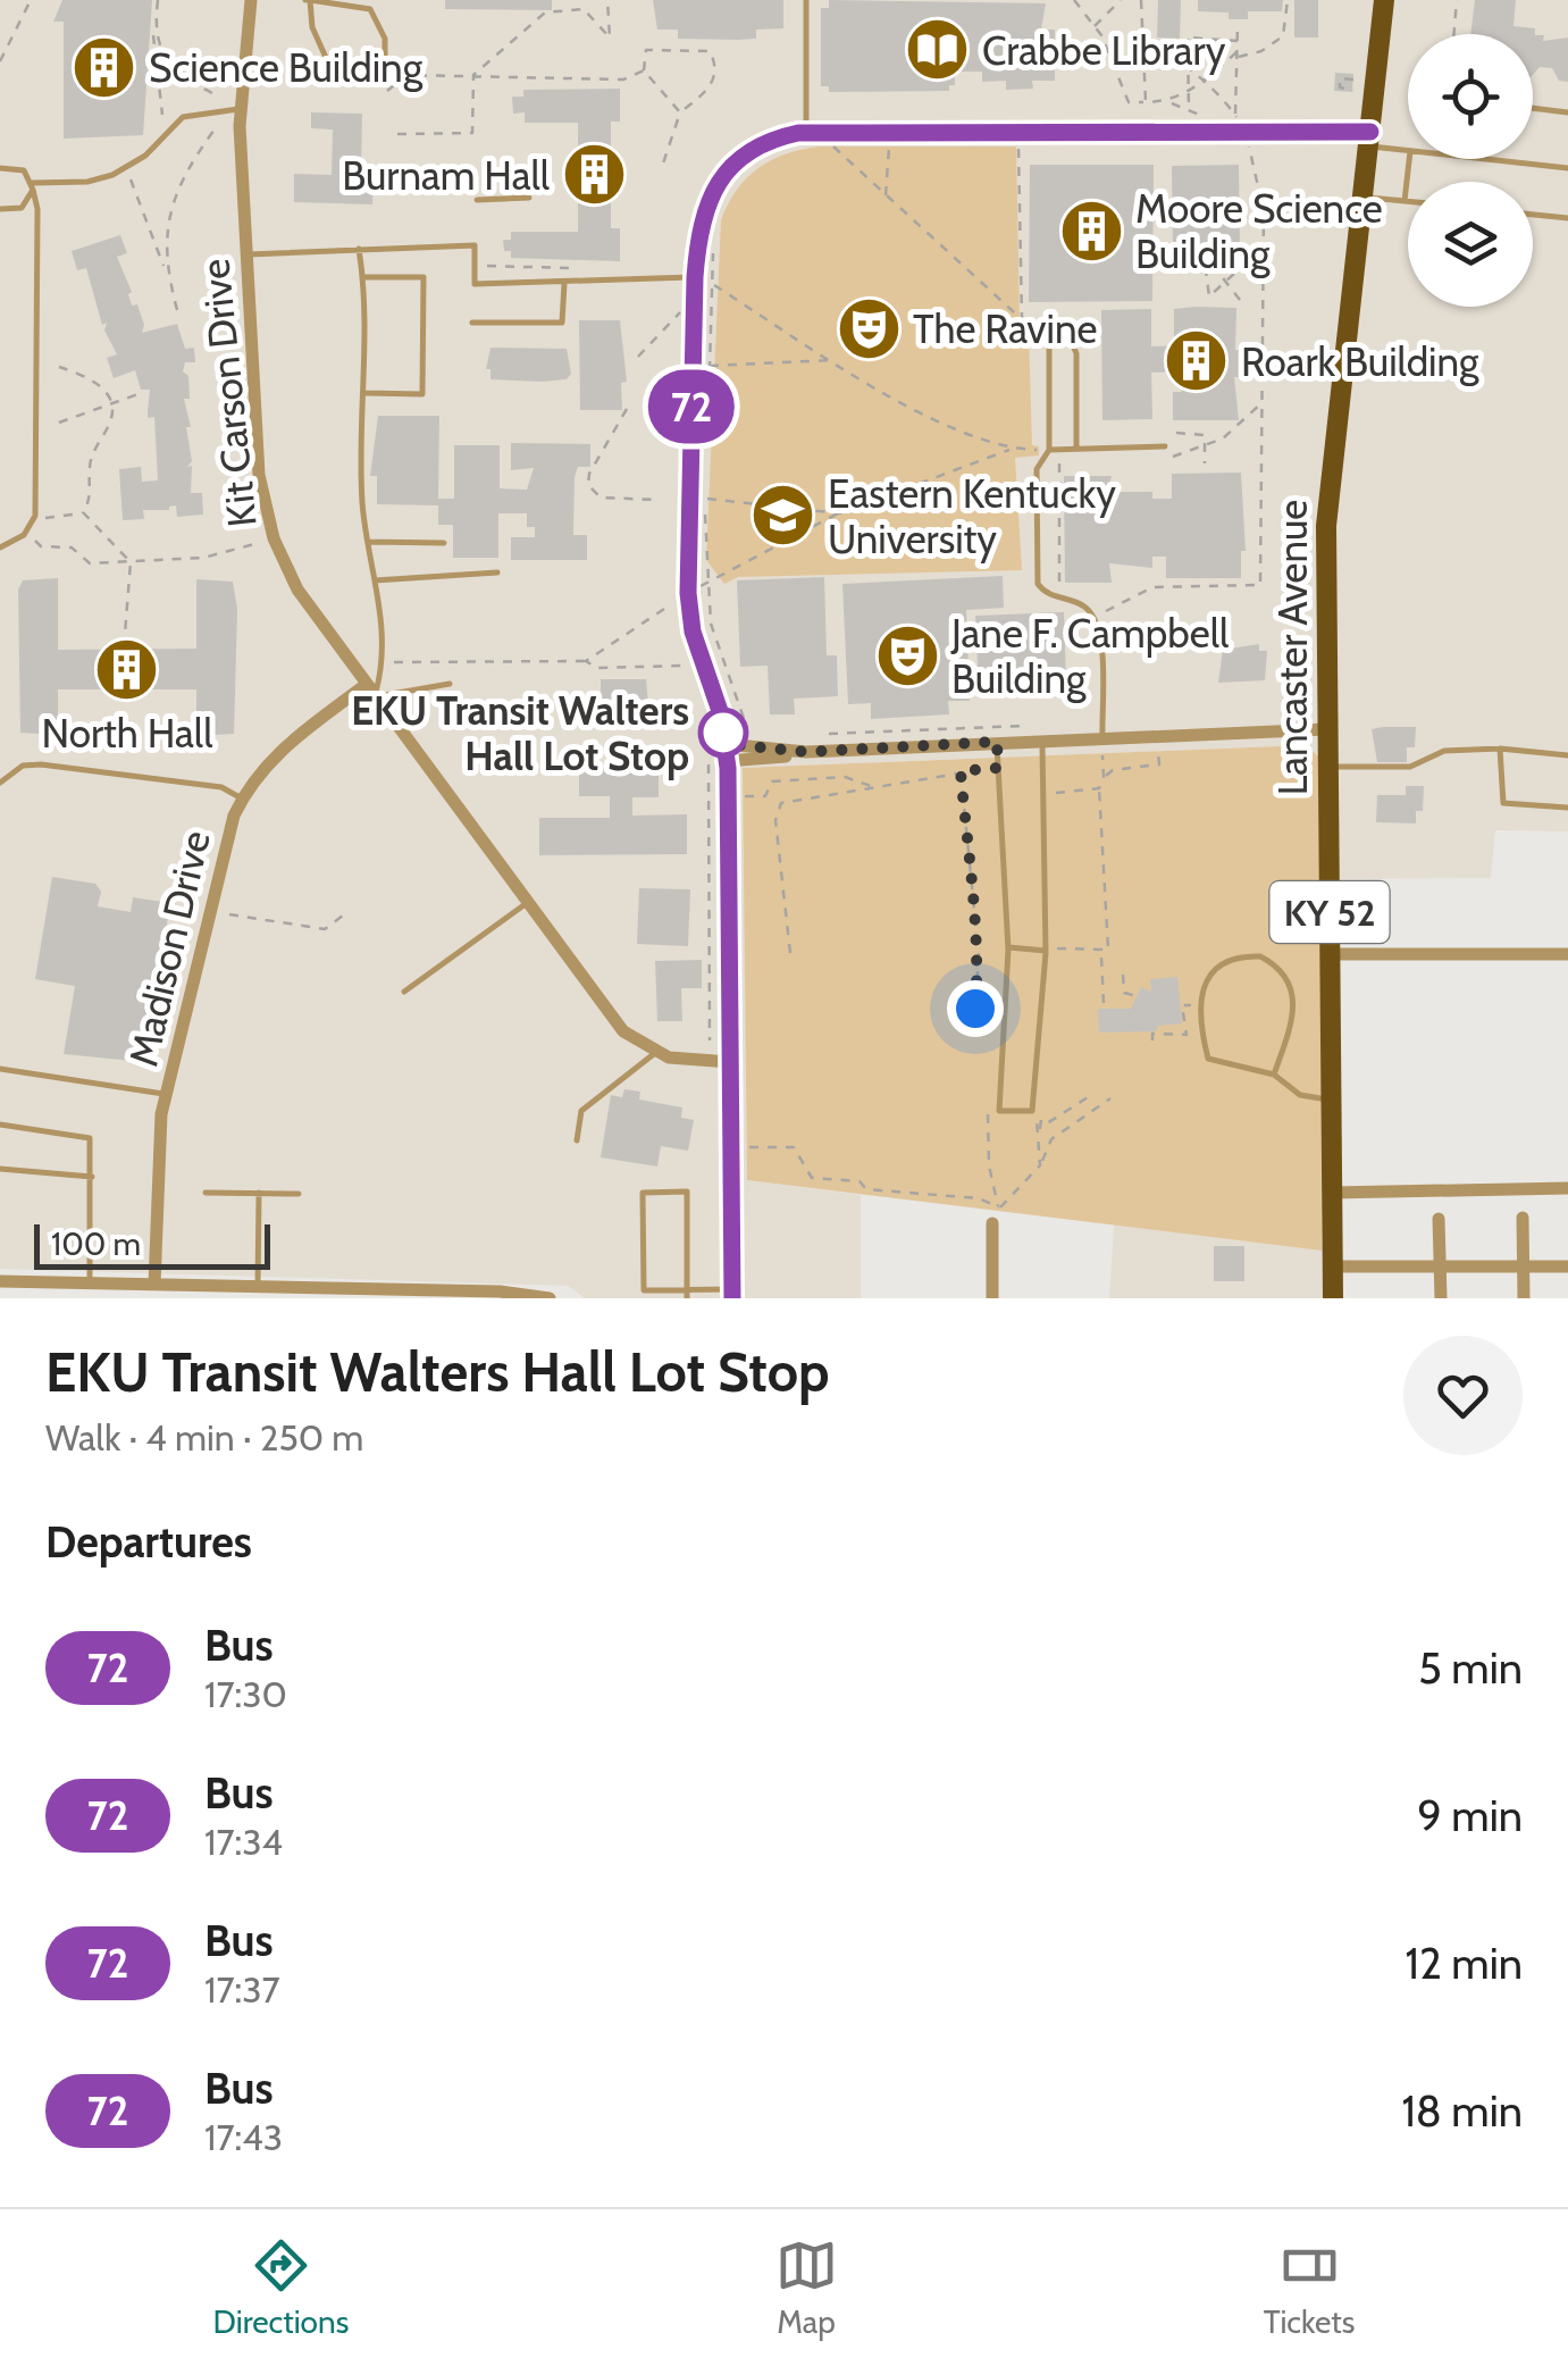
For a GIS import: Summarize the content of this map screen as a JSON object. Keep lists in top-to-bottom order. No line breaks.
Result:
{"streets":{"main road":["Lancaster Avenue","KY 52"],"street":["Kit Carson Drive","Madison Drive"]},"crossings":[["Kit Carson Drive","Madison Drive"]],"places":{"library":["Crabbe Library"],"building":["Science Building","Burnam Hall","Moore Science Building","Roark Building","North Hall"],"theatre":["The Ravine","Jane F. Campbell Building"],"school or university":["Eastern Kentucky University"],"other":["EKU Transit Walters Hall Lot Stop"]},"lines":["bus line 72"],"scale_bar":"100 m","page":{"on_map":"72","scale":"100 m","heading":[["EKU Transit Walters Hall Lot Stop","Walk · 4 min · 250 m"],"Departures"],"list":[{"mark":"72","name":"Bus","note":"17:30","value":"5 min"},{"mark":"72","name":"Bus","note":"17:34","value":"9 min"},{"mark":"72","name":"Bus","note":"17:37","value":"12 min"},{"mark":"72","name":"Bus","note":"17:43","value":"18 min"}],"tabs":["Directions","Map","Tickets"]}}
